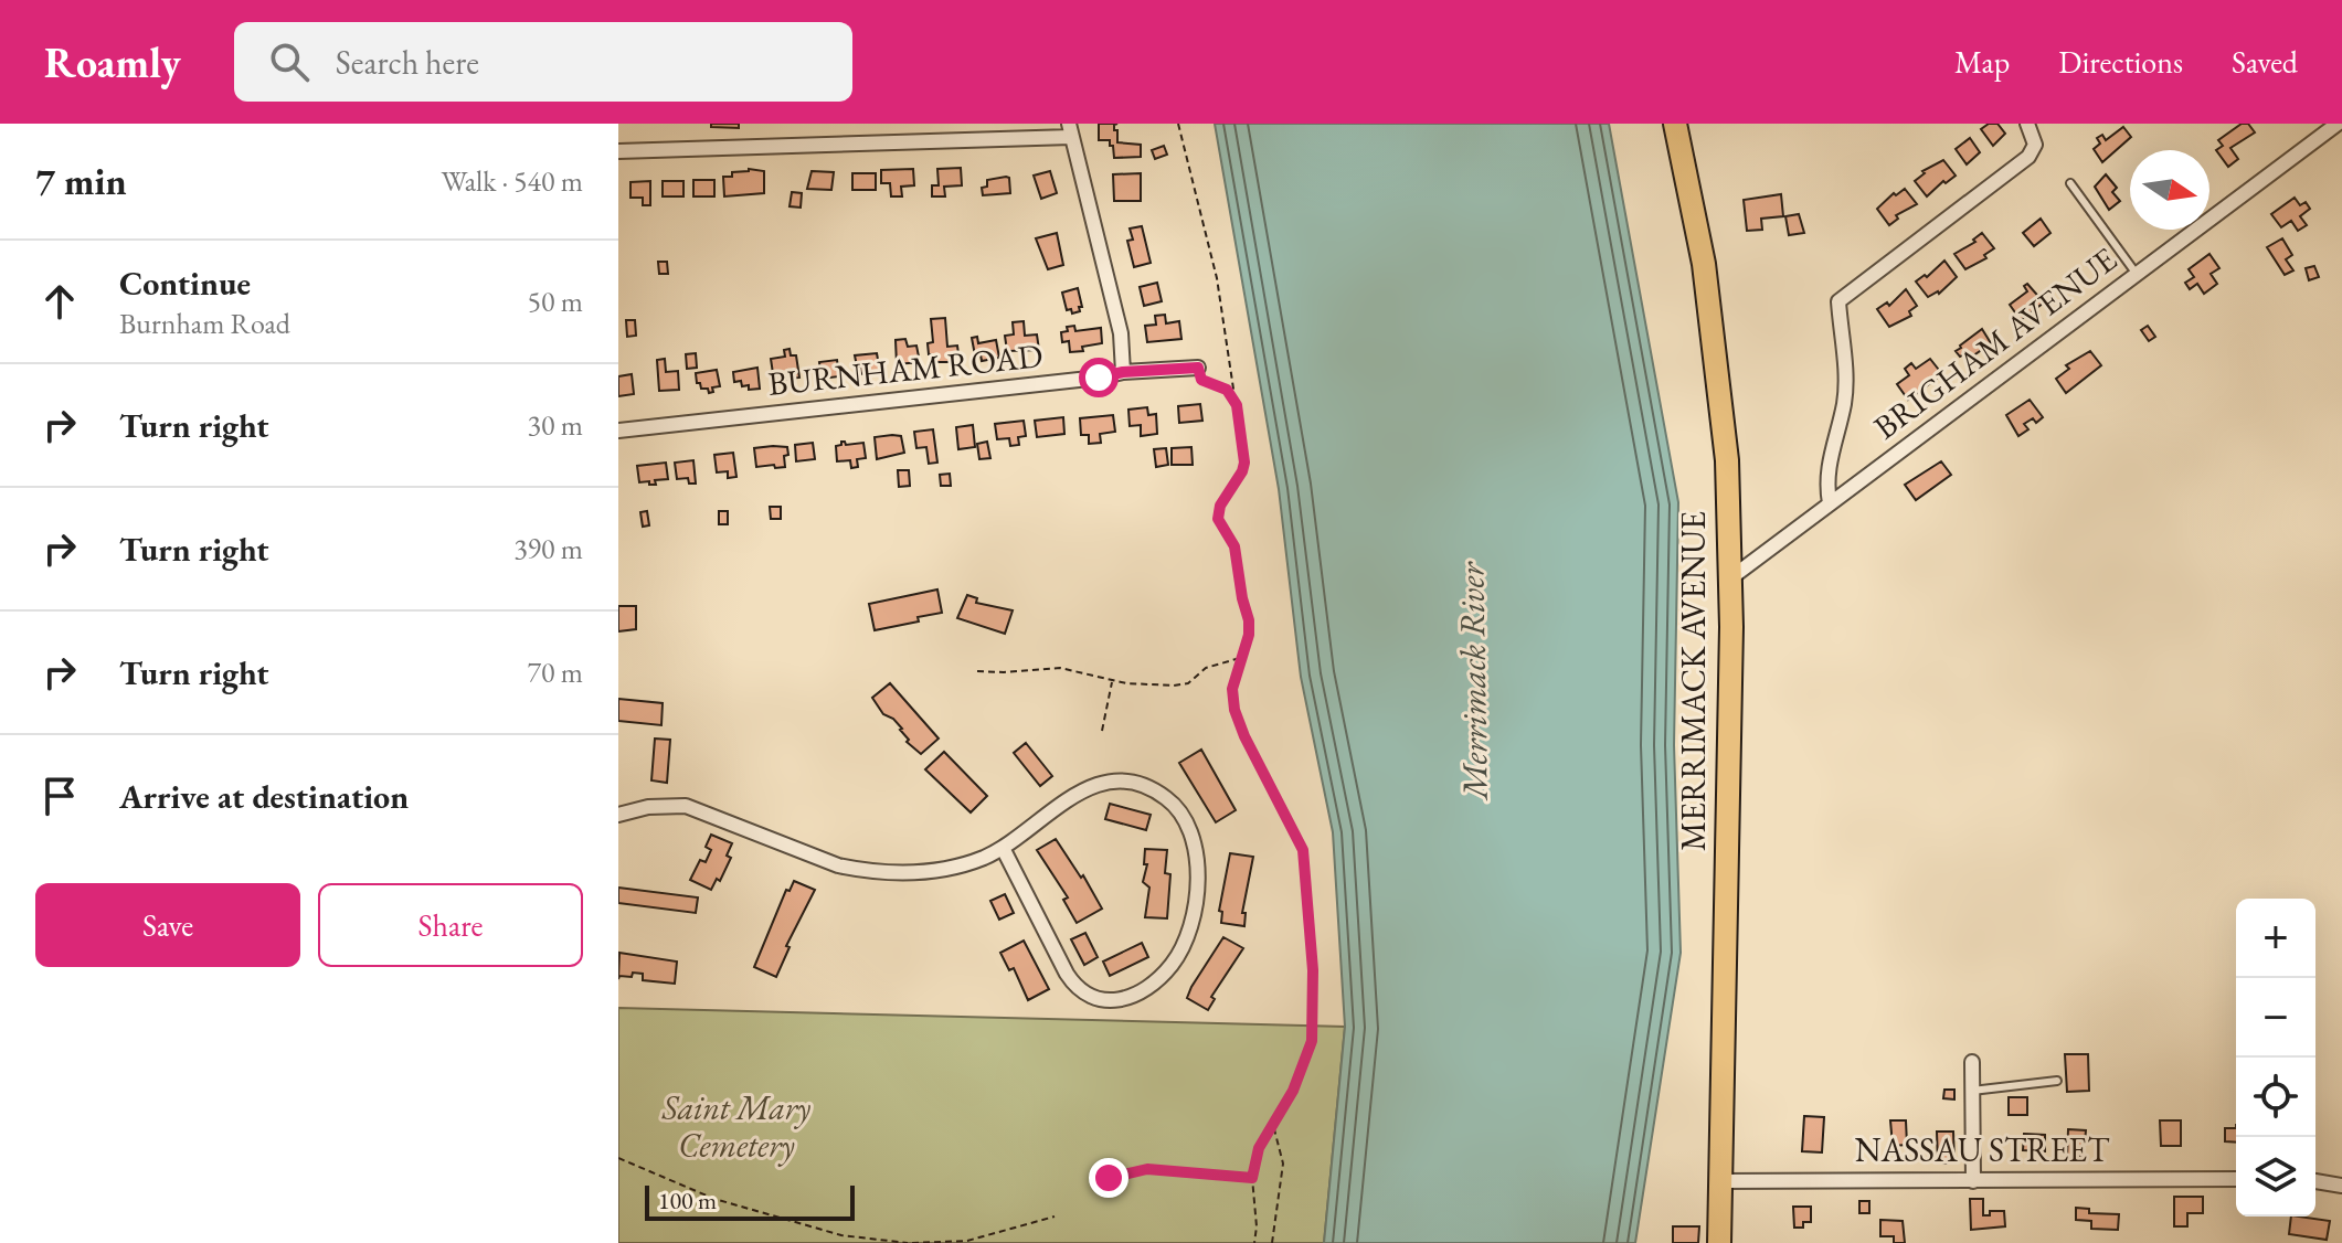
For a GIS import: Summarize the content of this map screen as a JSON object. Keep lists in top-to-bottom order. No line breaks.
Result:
{"streets":{"main road":["MERRIMACK AVENUE"],"street":["BRIGHAM AVENUE","BURNHAM ROAD","NASSAU STREET"]},"crossings":[["BRIGHAM AVENUE","MERRIMACK AVENUE"],["MERRIMACK AVENUE","NASSAU STREET"]],"water":["Merrimack River"],"parks":["Saint Mary Cemetery"],"scale_bar":"100 m","north":"right","page":{"header":"Roamly","search":"Search here","nav":["Map","Directions","Saved"],"heading":["7 min","Walk · 540 m"],"list":[["Continue","Burnham Road","50 m"],["Turn right","30 m"],["Turn right","390 m"],["Turn right","70 m"],"Arrive at destination"],"buttons":["Save","Share"],"map_buttons":["+","−"],"scale":"100 m"}}
